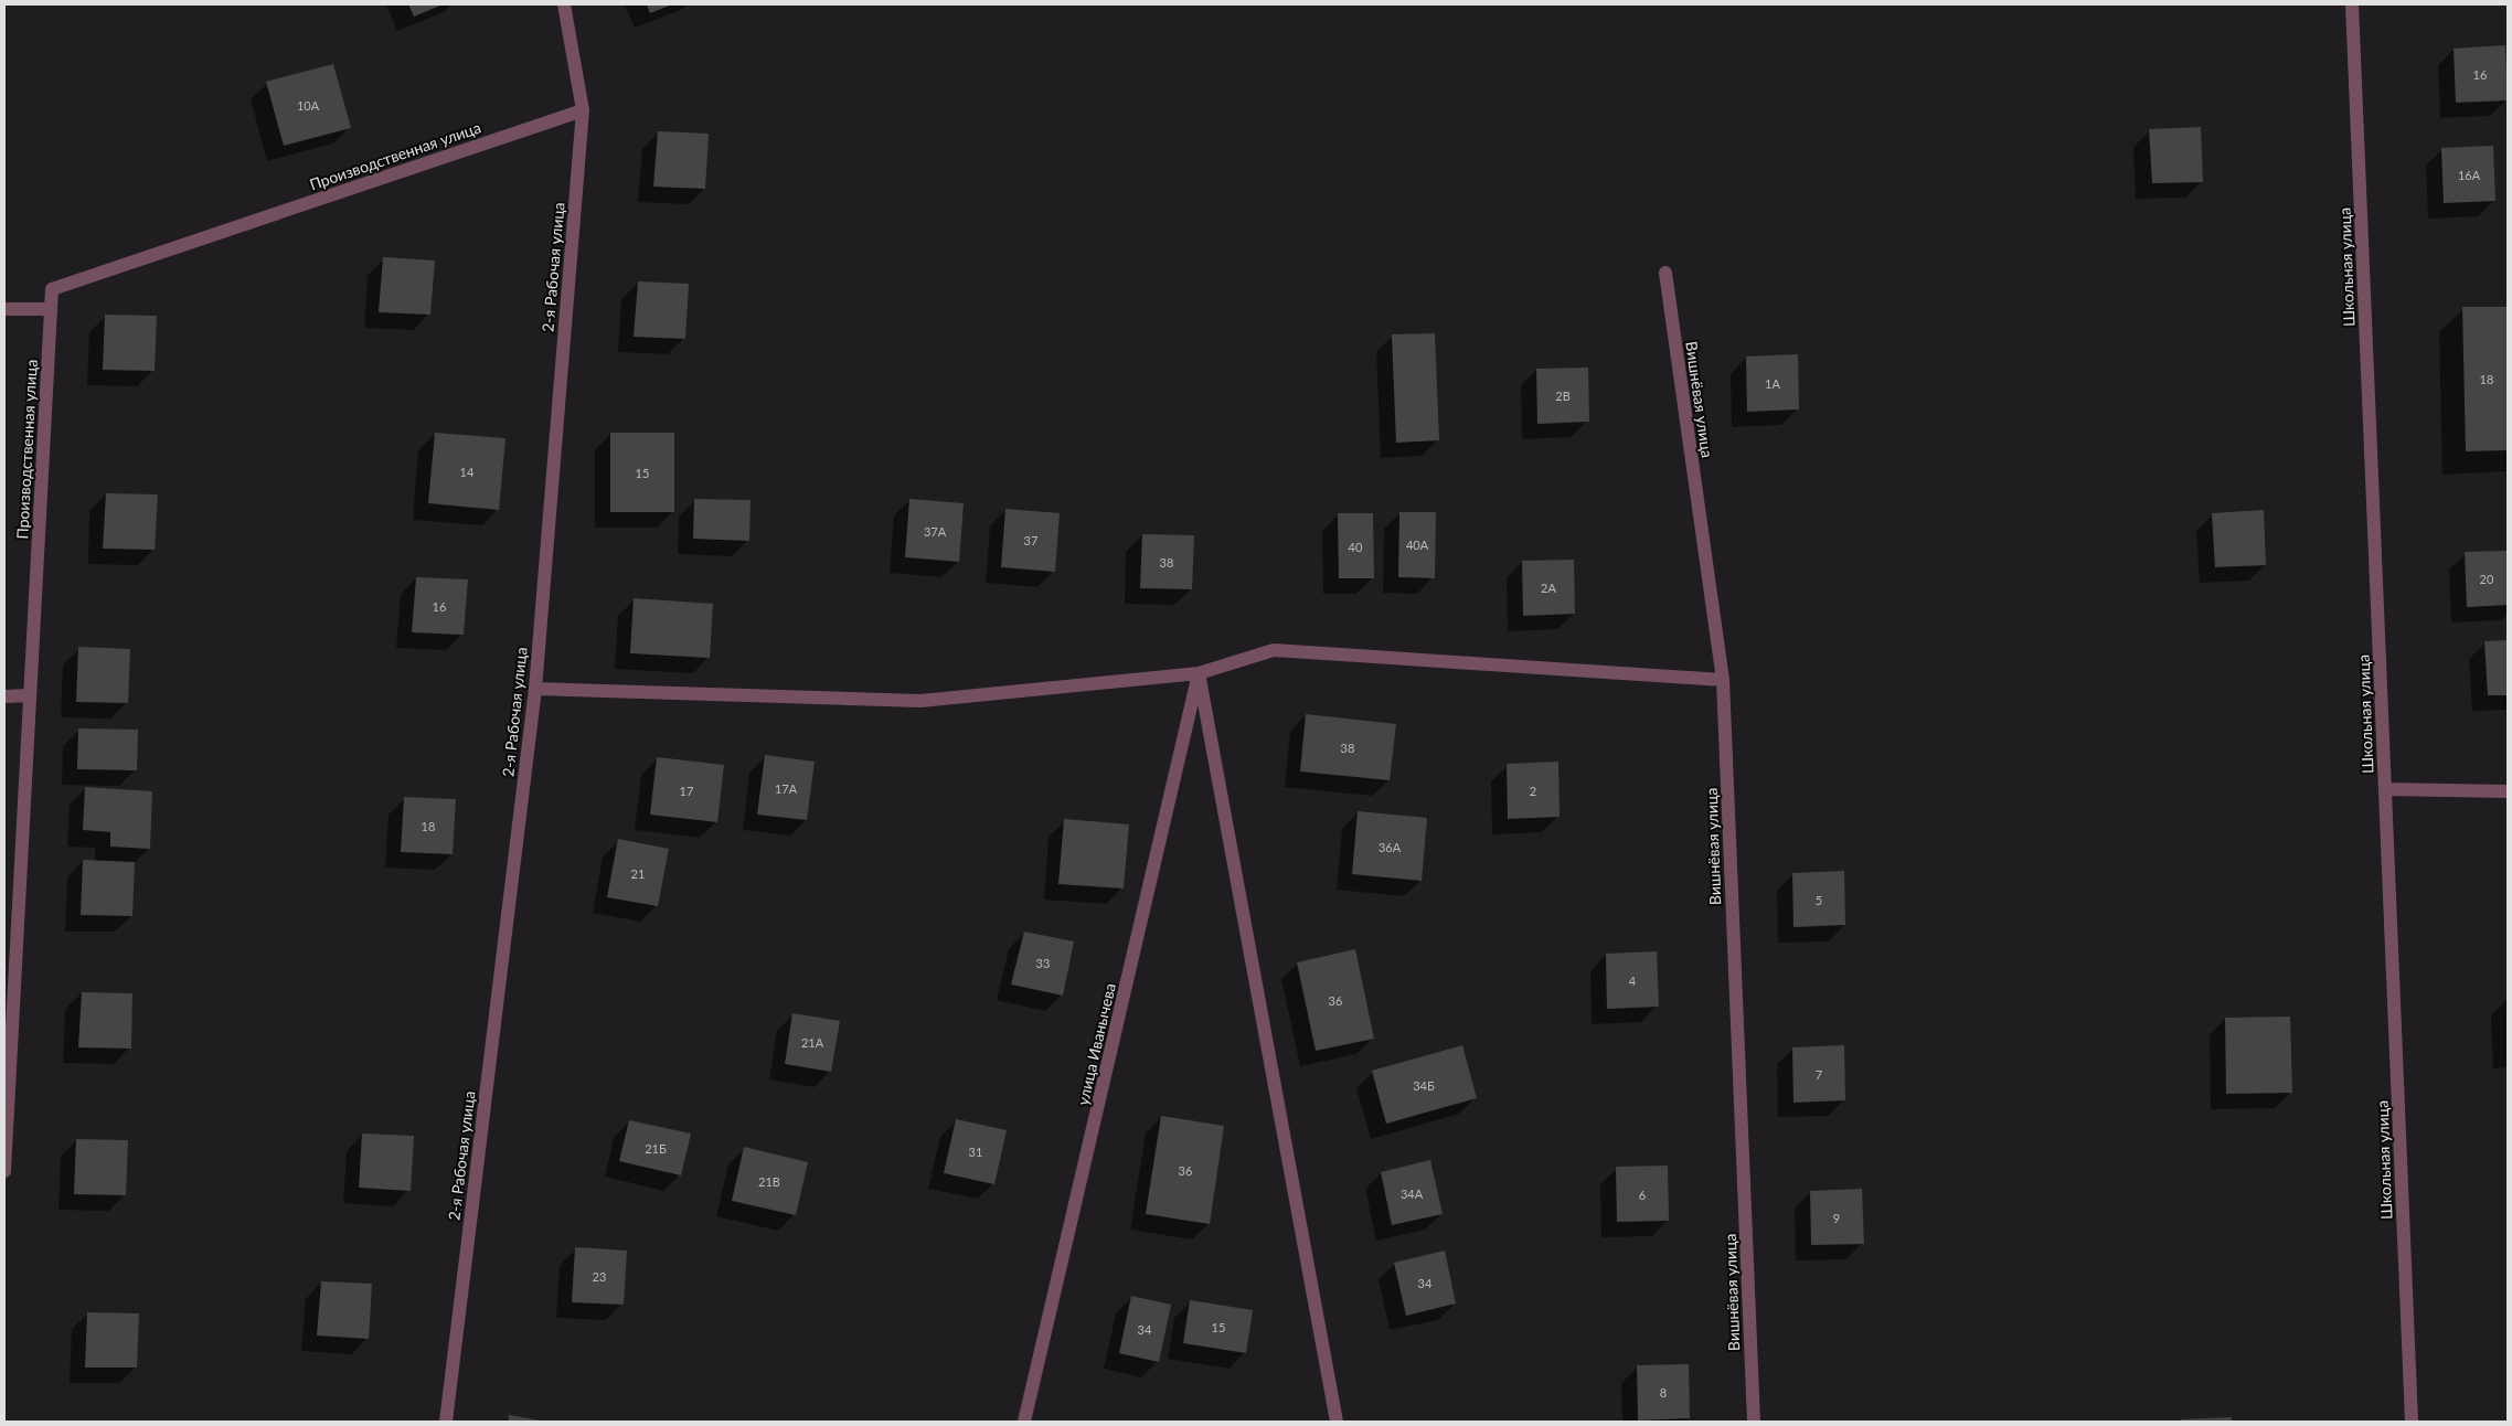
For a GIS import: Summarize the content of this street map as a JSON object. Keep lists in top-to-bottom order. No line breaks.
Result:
{"streets":{"street":["Производственная улица","2-я Рабочая улица","Школьная улица","Вишнёвая улица","улица Иванычева"]},"crossings":[["Производственная улица","2-я Рабочая улица"]],"house_numbers":["16","10А","16А","18","1А","2В","14","15","37А","37","40А","40","38","20","2А","16","38","17А","17","2","18","36А","21","5","33","4","36","21А","7","34Б","21Б","31","36","21В","34А","6","9","23","34","15","34","8"]}
